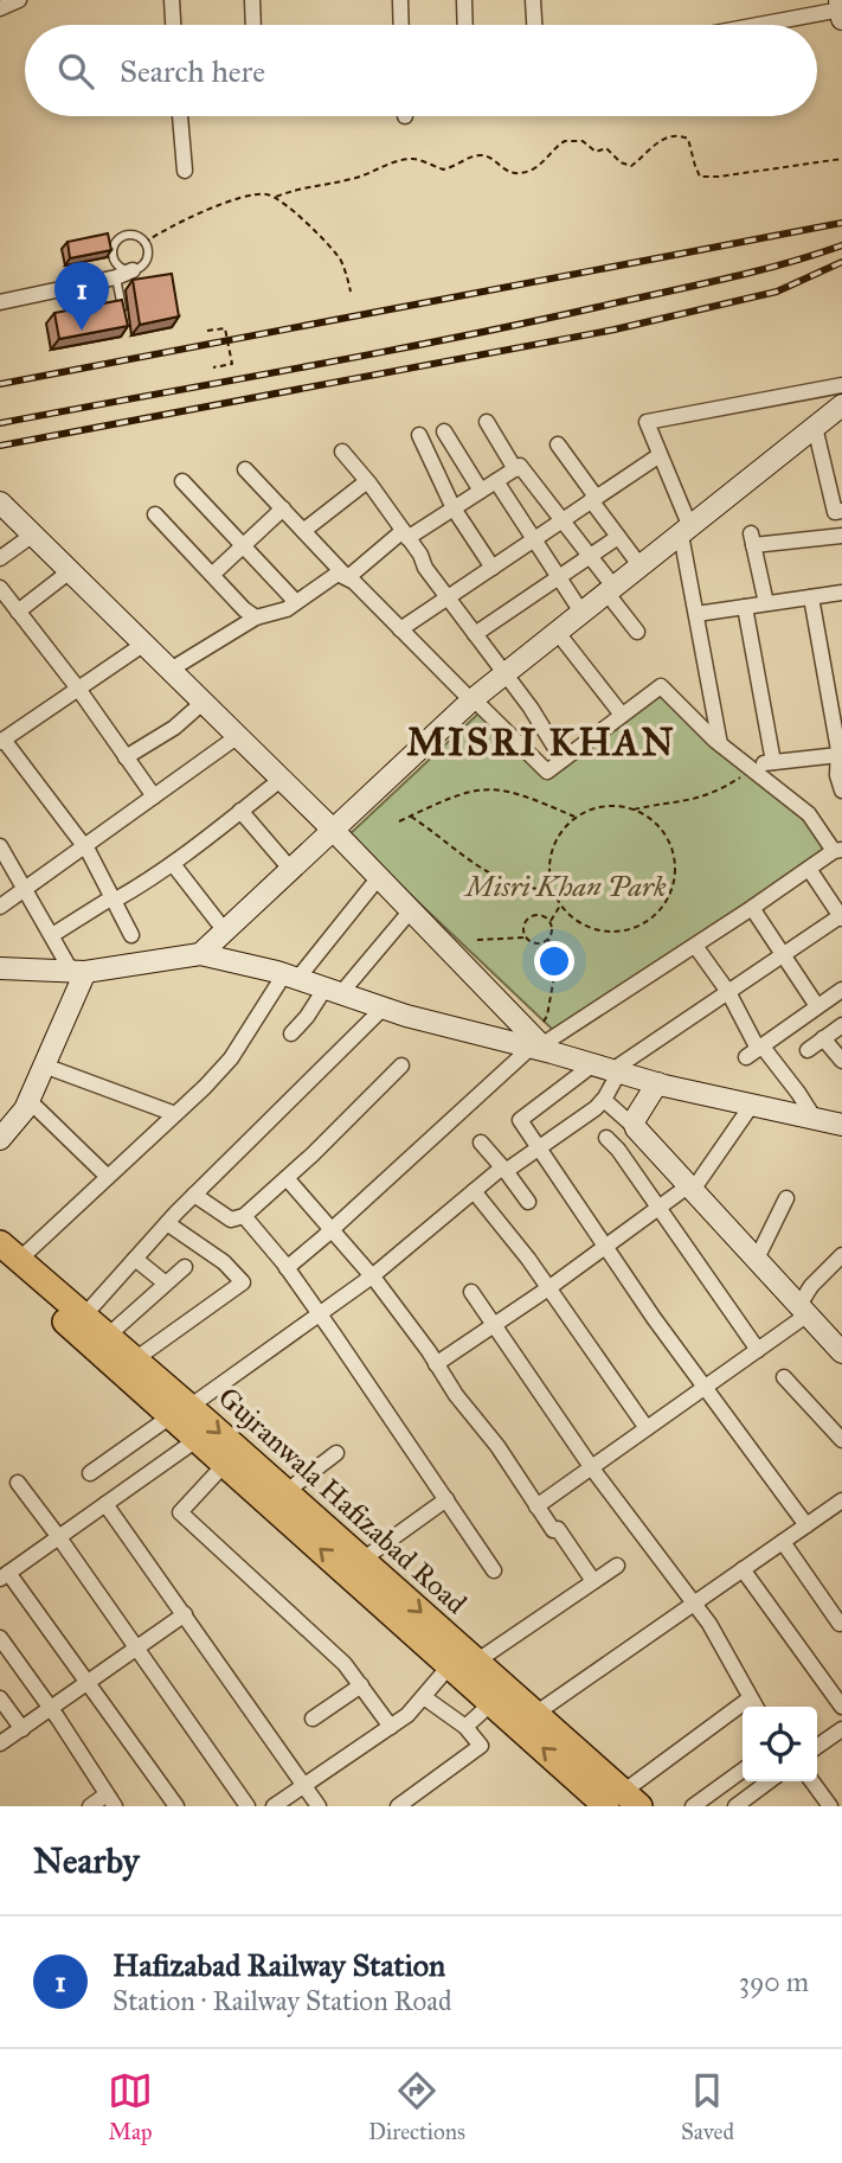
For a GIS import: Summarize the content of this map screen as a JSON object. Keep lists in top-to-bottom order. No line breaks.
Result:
{"streets":{"main road":["Gujranwala Hafizabad Road"]},"districts":["MISRI KHAN"],"parks":["Misri Khan Park"],"page":{"search":"Search here","pins":"1","heading":"Nearby","list":[{"mark":"1","name":"Hafizabad Railway Station","note":"Station · Railway Station Road","value":"390 m"}],"nav":["Map","Directions","Saved"]}}
